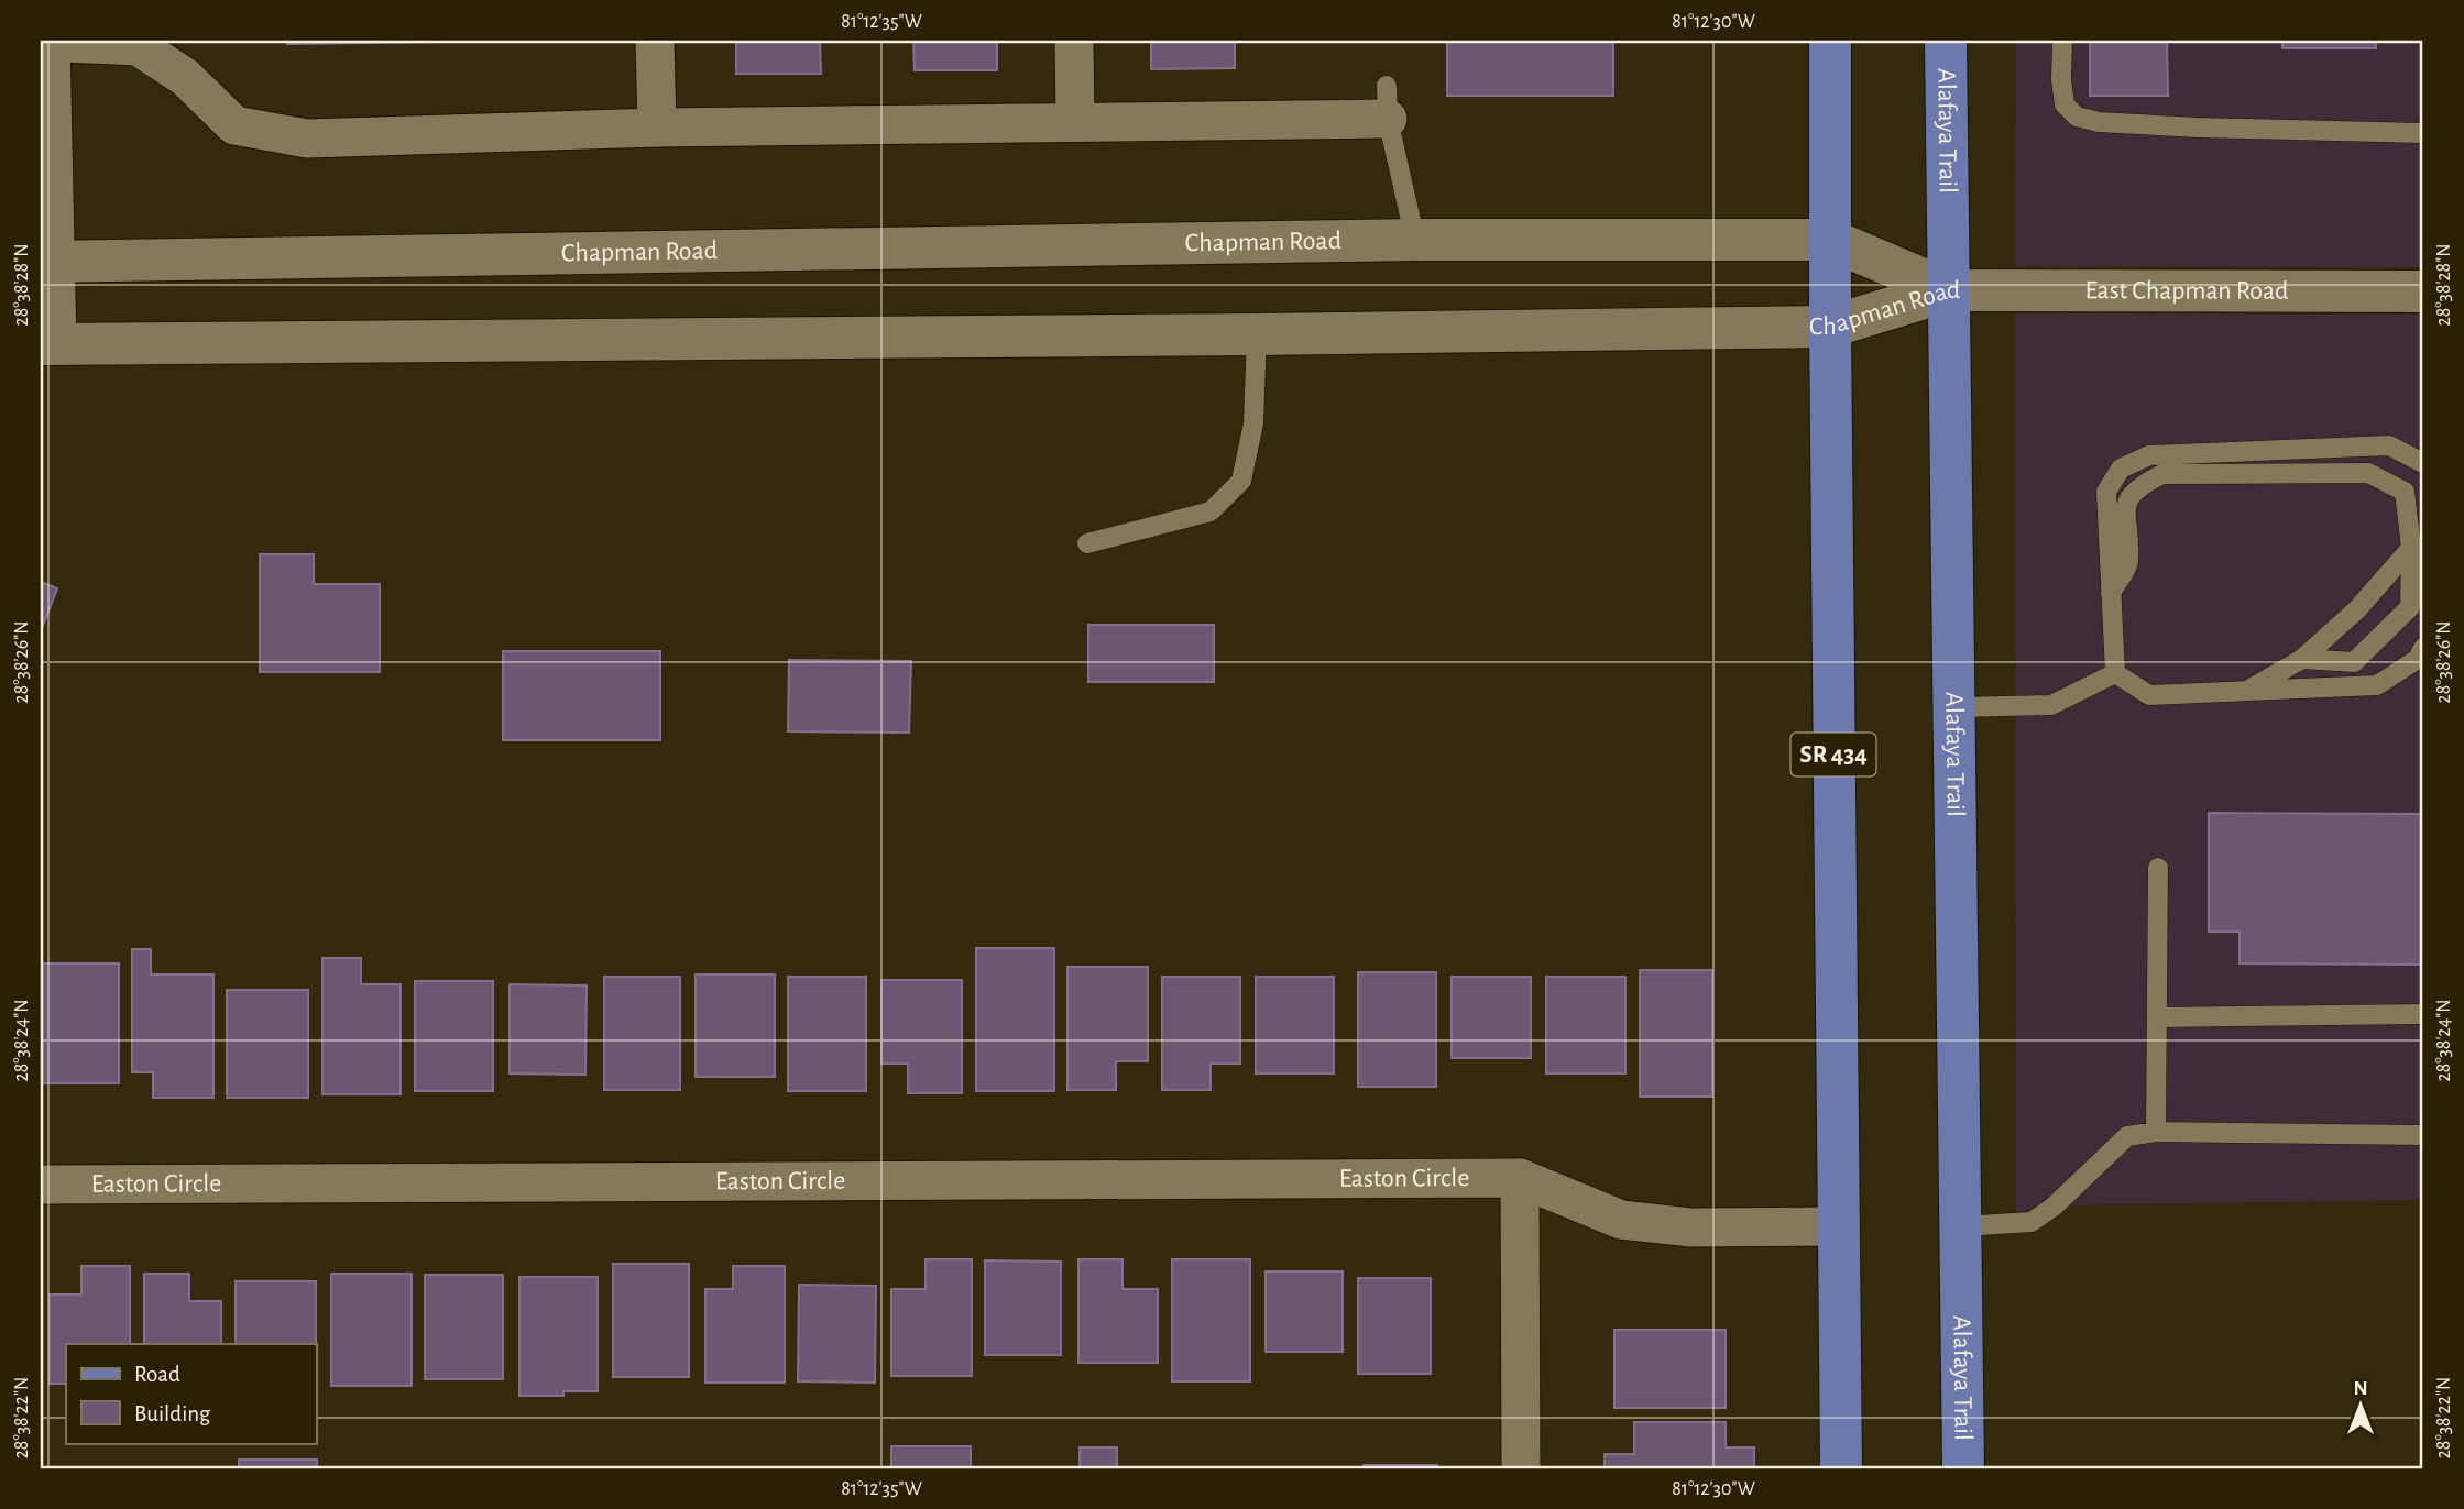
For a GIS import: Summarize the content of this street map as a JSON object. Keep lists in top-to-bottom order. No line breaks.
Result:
{"streets":{"main road":["Alafaya Trail","SR 434"],"street":["Chapman Road","East Chapman Road","Easton Circle"]},"crossings":[["Alafaya Trail","Chapman Road"],["Alafaya Trail","East Chapman Road"],["Chapman Road","East Chapman Road"],["Chapman Road","SR 434"],["SR 434","Easton Circle"]],"legend":["Road","Building"],"north":"top","coordinates":["81°12'35\"W","81°12'30\"W","28°38'28\"N","28°38'26\"N","28°38'24\"N","28°38'22\"N"]}
